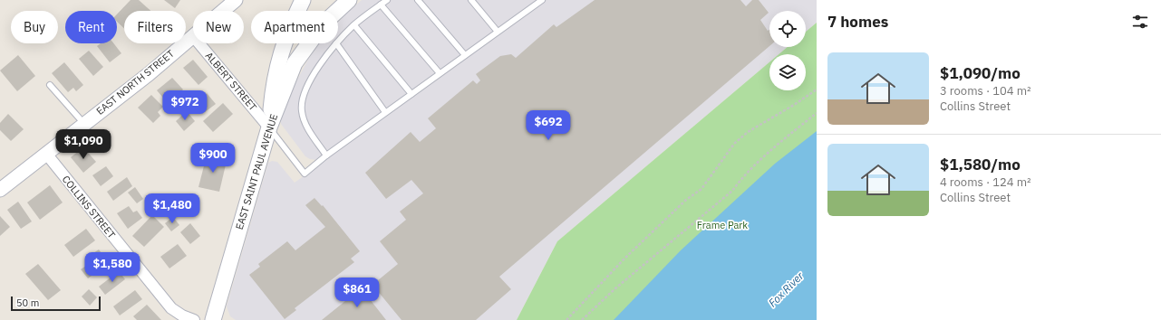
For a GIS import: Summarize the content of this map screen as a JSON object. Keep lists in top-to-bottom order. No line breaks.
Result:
{"streets":{"main road":["EAST SAINT PAUL AVENUE"],"street":["ALBERT STREET","EAST NORTH STREET","COLLINS STREET"]},"crossings":[["ALBERT STREET","EAST SAINT PAUL AVENUE"],["EAST NORTH STREET","COLLINS STREET"]],"water":["Fox River"],"parks":["Frame Park"],"scale_bar":"50 m","page":{"heading":"7 homes","chip":["Buy","Rent","Filters","New","Apartment"],"list":[{"name":"$1,090/mo","note":"3 rooms · 104 m² · Collins Street"},{"name":"$1,580/mo","note":"4 rooms · 124 m² · Collins Street"}],"price":["$972","$692","$1,090","$900","$1,480","$1,580","$861"],"scale":"50 m"}}
